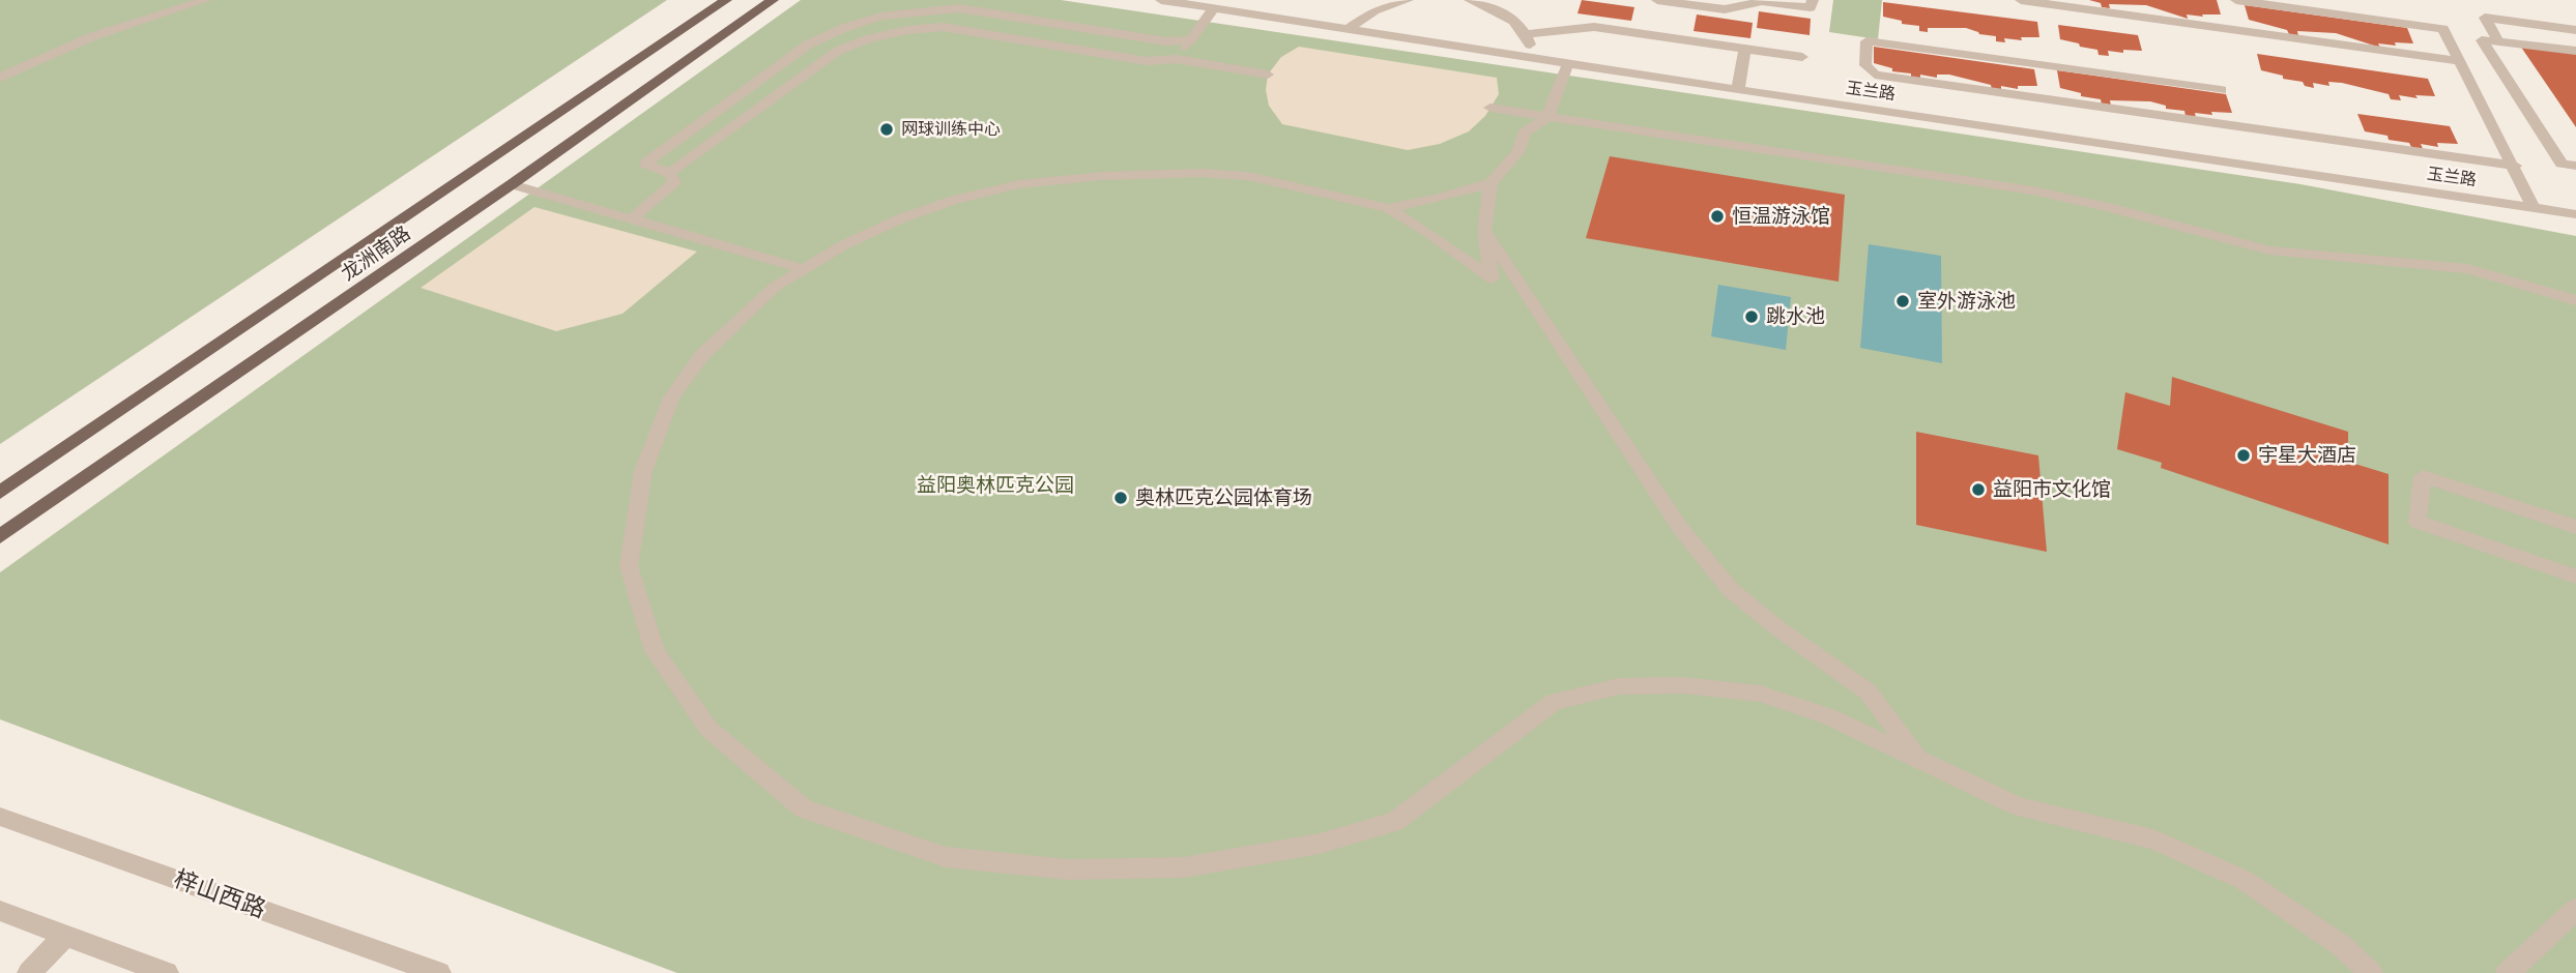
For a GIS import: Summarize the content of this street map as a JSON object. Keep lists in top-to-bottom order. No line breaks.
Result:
{"streets":{"main road":["龙洲南路"],"street":["玉兰路","梓山西路"]},"parks":["益阳奥林匹克公园"],"places":["网球训练中心","恒温游泳馆","室外游泳池","跳水池","宇星大酒店","益阳市文化馆","奥林匹克公园体育场"]}
